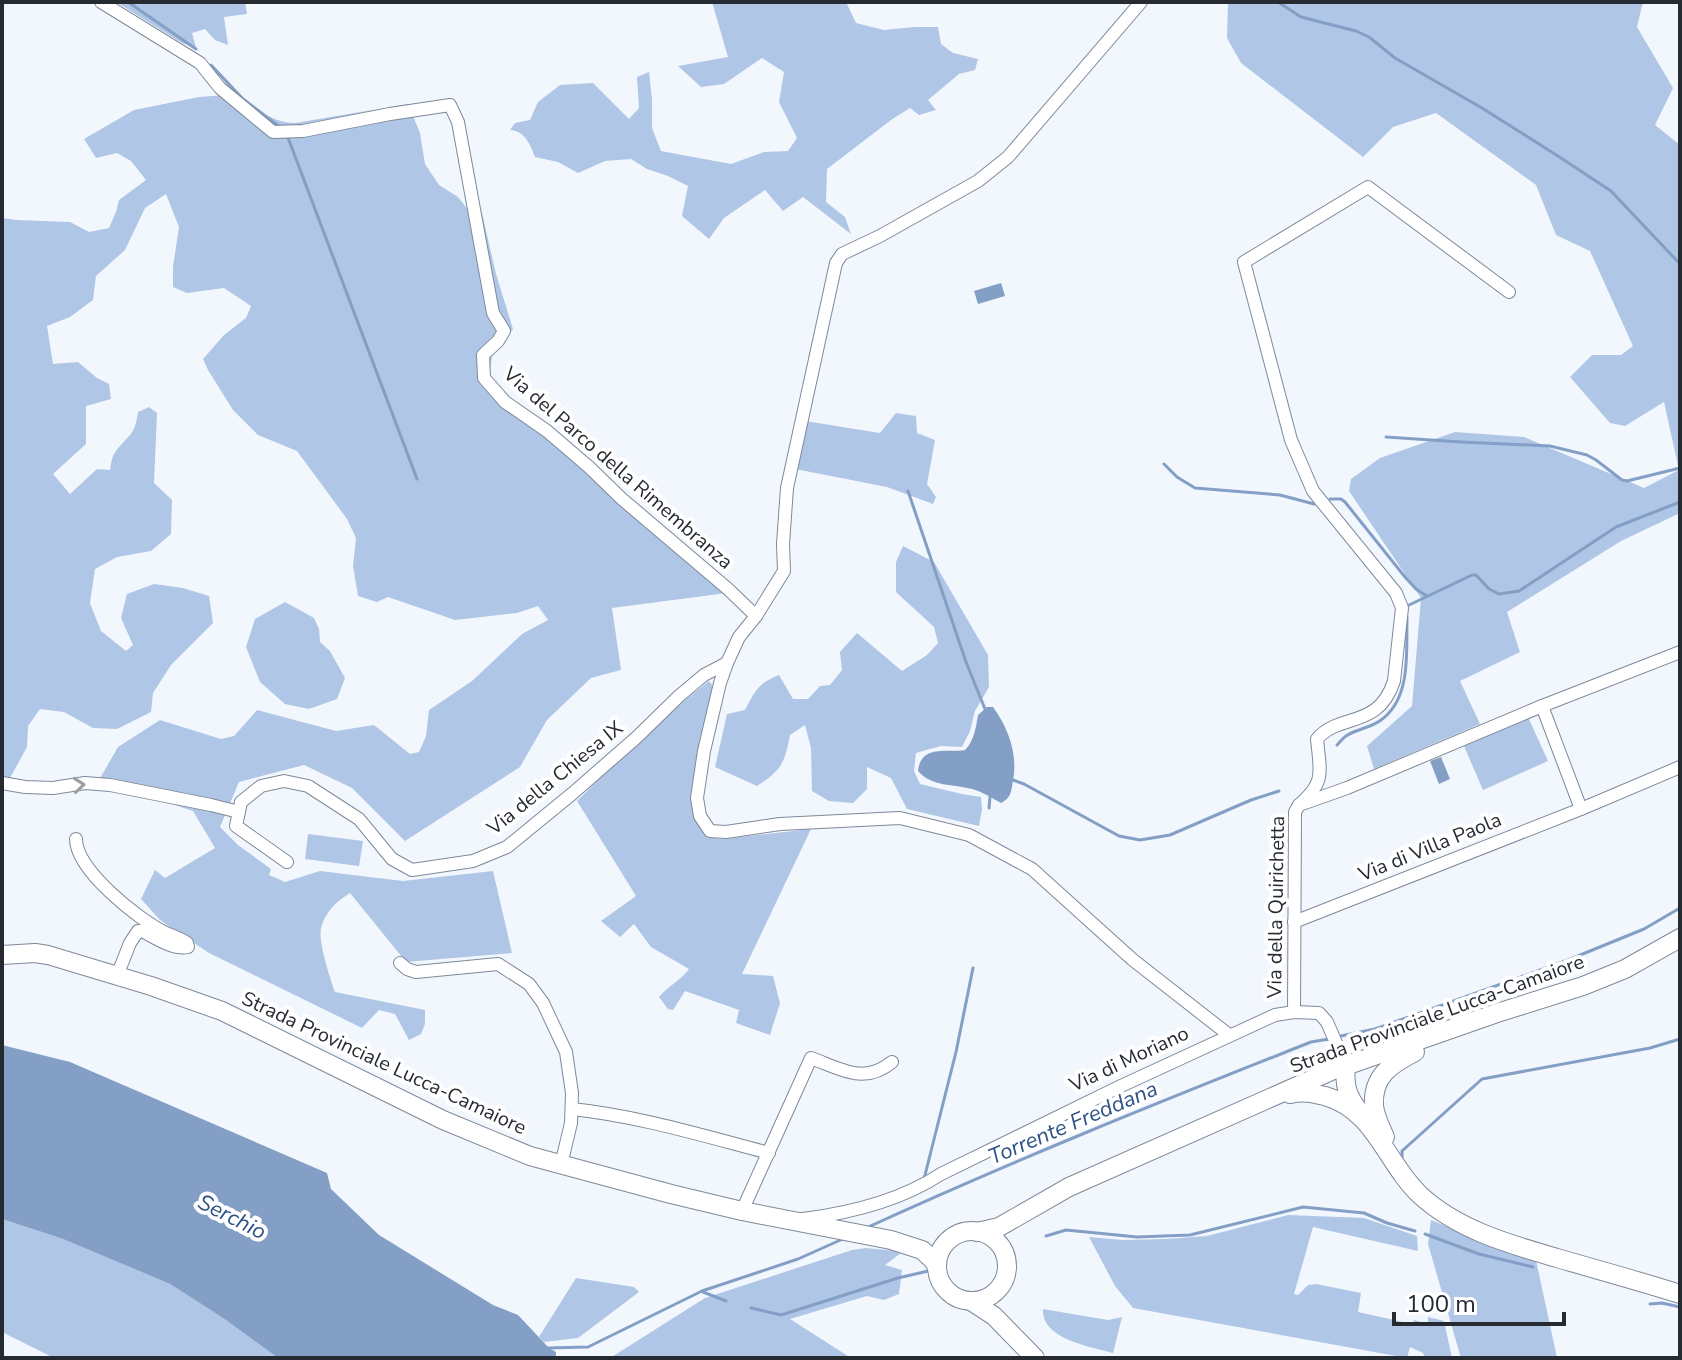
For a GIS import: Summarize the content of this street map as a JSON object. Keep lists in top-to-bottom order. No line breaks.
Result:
{"streets":{"main road":["Strada Provinciale Lucca-Camaiore"],"street":["Via del Parco della Rimembranza","Via della Chiesa IX","Via di Villa Paola","Via della Quirichetta","Via di Moriano"]},"crossings":[["Via di Villa Paola","Via della Quirichetta"],["Via della Quirichetta","Via di Moriano"],["Strada Provinciale Lucca-Camaiore","Via di Moriano"]],"water":["Torrente Freddana","Serchio"],"scale_bar":"100 m"}
